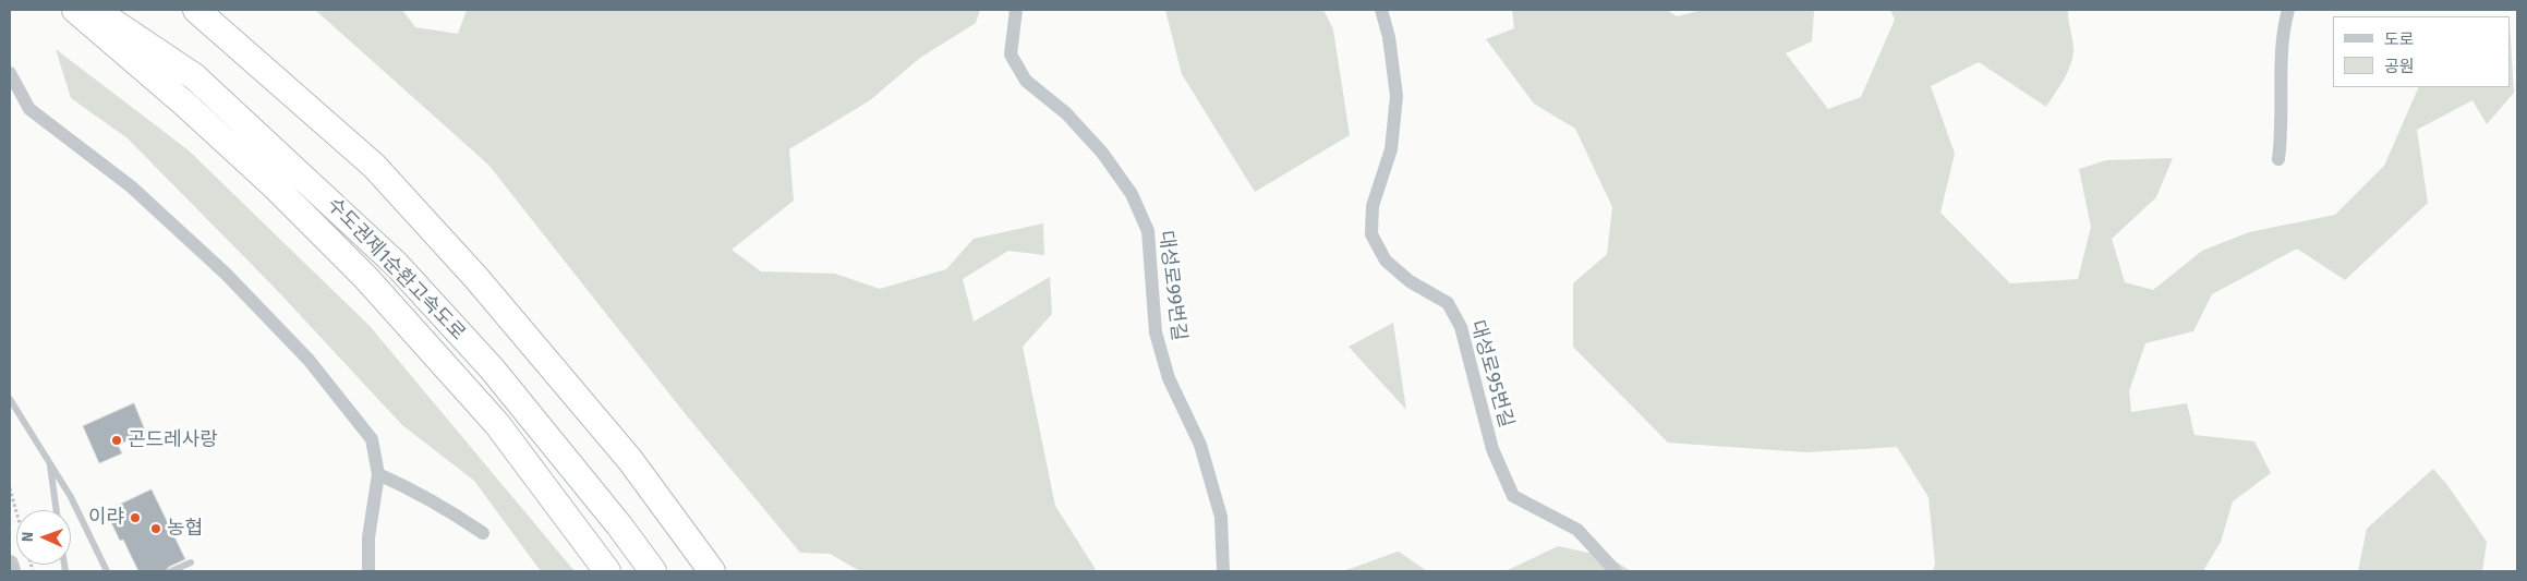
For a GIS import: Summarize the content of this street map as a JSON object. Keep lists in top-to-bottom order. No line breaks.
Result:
{"streets":{"highway":["수도권제1순환고속도로"],"street":["대성로99번길","대성로95번길"]},"places":["곤드레사랑","이랴","농협"],"legend":["도로","공원"],"north":"left"}
